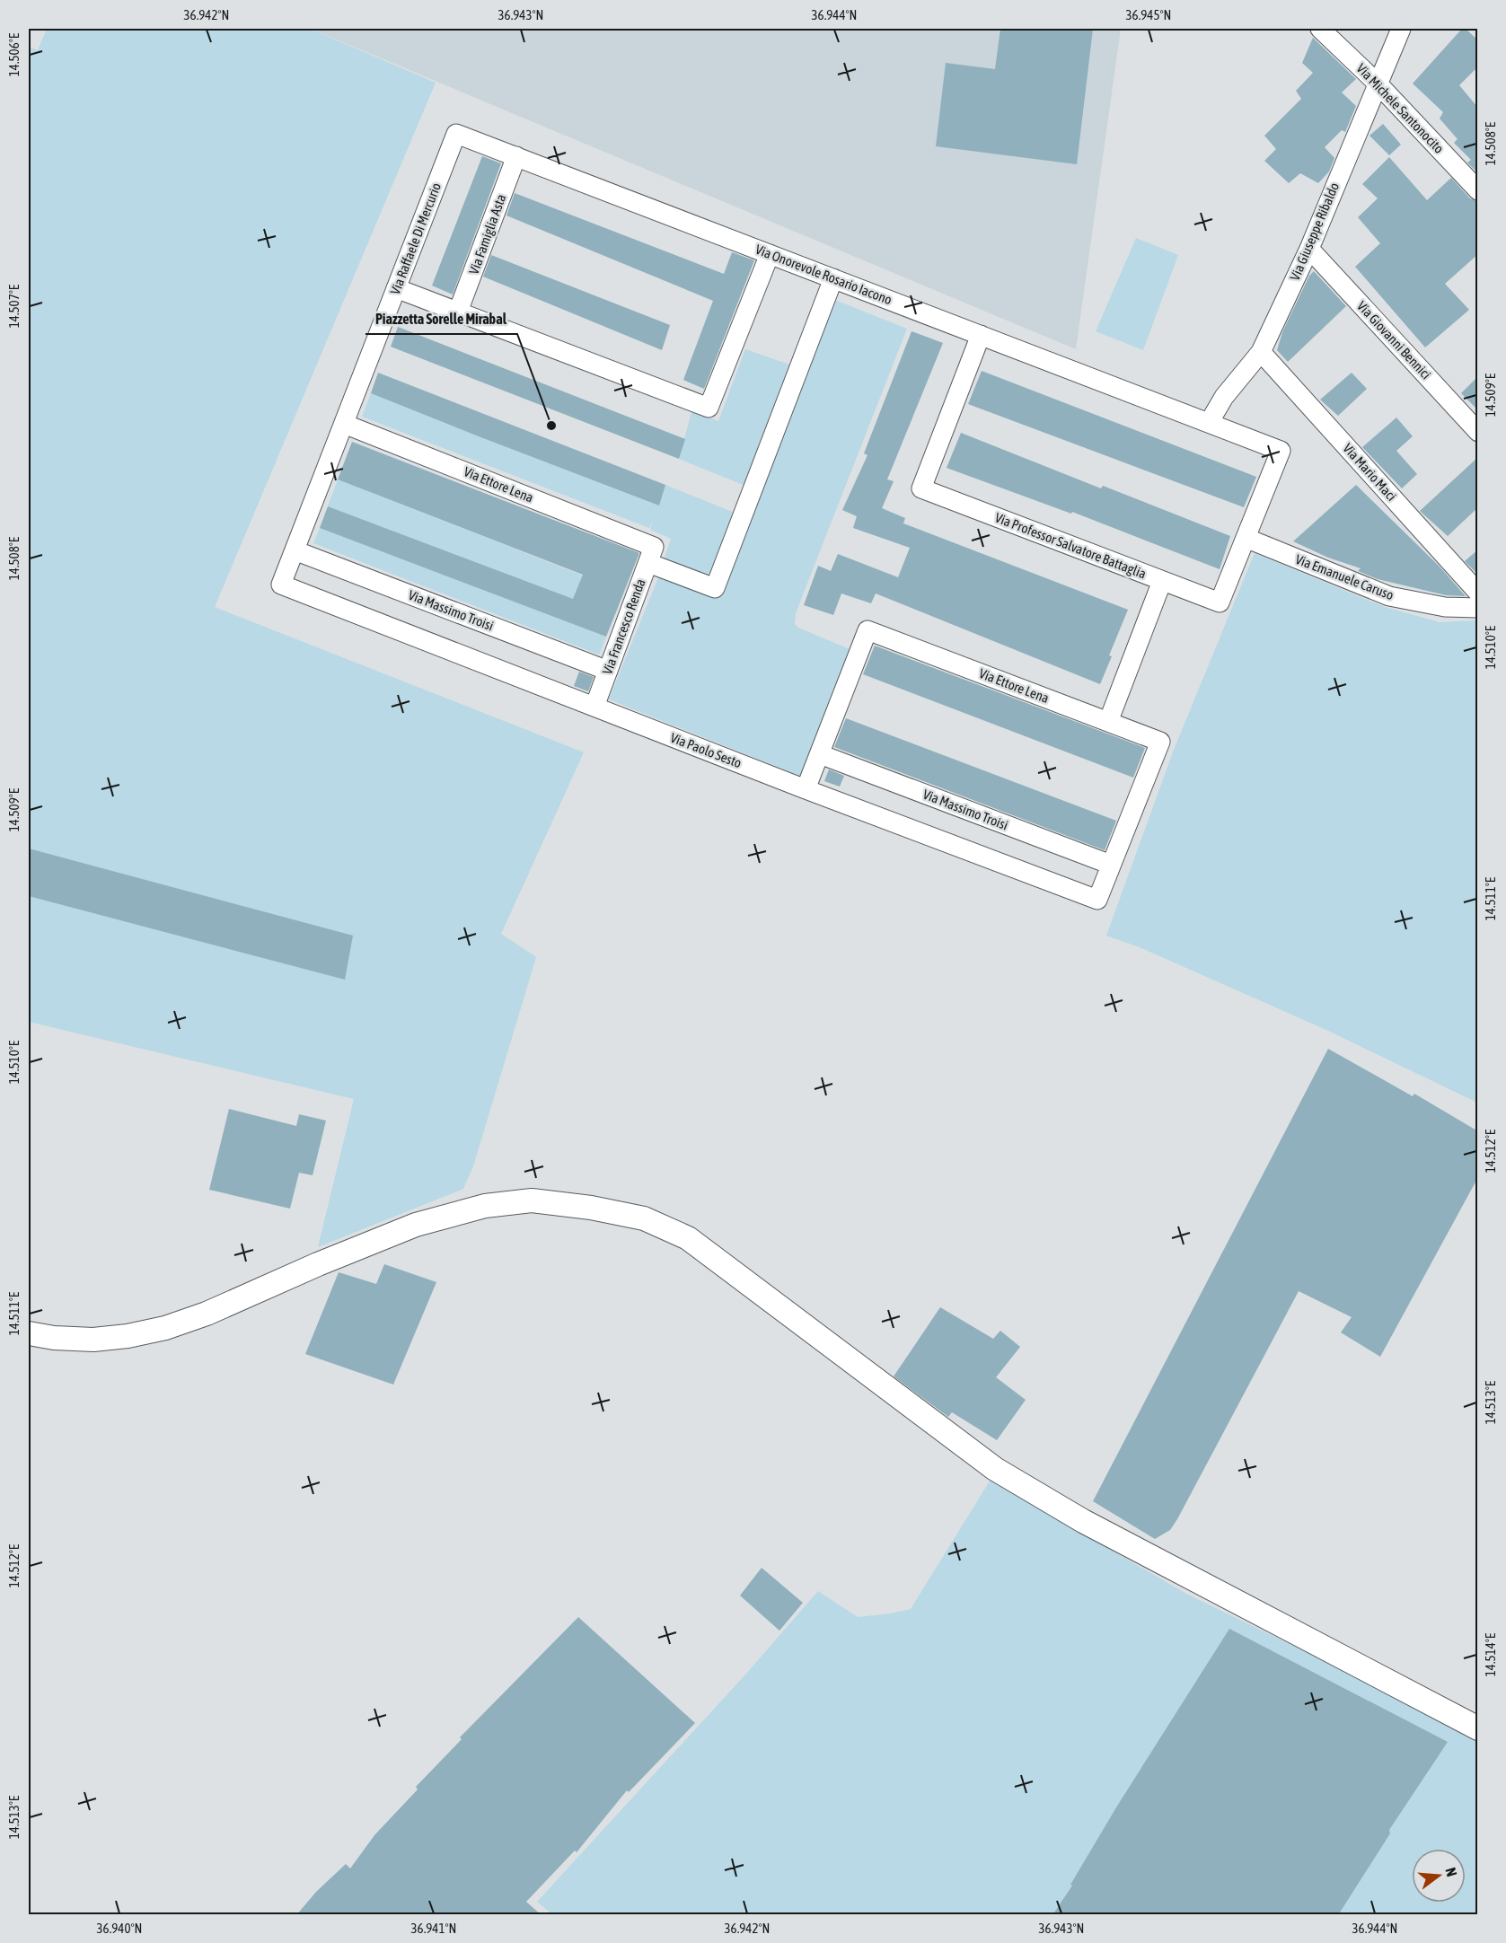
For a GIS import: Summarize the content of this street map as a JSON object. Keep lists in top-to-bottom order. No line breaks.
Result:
{"streets":{"street":["Via Michele Santonocito","Via Giuseppe Ribaldo","Via Famiglia Asta","Via Raffaele Di Mercurio","Via Onorevole Rosario Iacono","Via Giovanni Bennici","Via Mario Maci","Via Ettore Lena","Via Professor Salvatore Battaglia","Via Emanuele Caruso","Via Massimo Troisi","Via Francesco Renda","Via Paolo Sesto"]},"crossings":[["Via Michele Santonocito","Via Giuseppe Ribaldo"],["Via Giuseppe Ribaldo","Via Onorevole Rosario Iacono"],["Via Giuseppe Ribaldo","Via Giovanni Bennici"],["Via Giuseppe Ribaldo","Via Mario Maci"],["Via Famiglia Asta","Via Onorevole Rosario Iacono"],["Via Raffaele Di Mercurio","Via Onorevole Rosario Iacono"],["Via Raffaele Di Mercurio","Via Ettore Lena"],["Via Raffaele Di Mercurio","Via Massimo Troisi"],["Via Raffaele Di Mercurio","Via Paolo Sesto"],["Via Onorevole Rosario Iacono","Via Ettore Lena"],["Via Onorevole Rosario Iacono","Via Professor Salvatore Battaglia"],["Via Onorevole Rosario Iacono","Via Emanuele Caruso"],["Via Ettore Lena","Via Massimo Troisi"],["Via Ettore Lena","Via Francesco Renda"],["Via Ettore Lena","Via Paolo Sesto"],["Via Professor Salvatore Battaglia","Via Emanuele Caruso"],["Via Massimo Troisi","Via Francesco Renda"],["Via Massimo Troisi","Via Paolo Sesto"],["Via Francesco Renda","Via Paolo Sesto"]],"places":["Piazzetta Sorelle Mirabal"],"north":"right","coordinates":["36.942°N","36.943°N","36.944°N","36.945°N","14.506°E","14.508°E","14.507°E","14.509°E","14.510°E","14.511°E","14.512°E","14.513°E","14.514°E","36.940°N","36.941°N"]}
